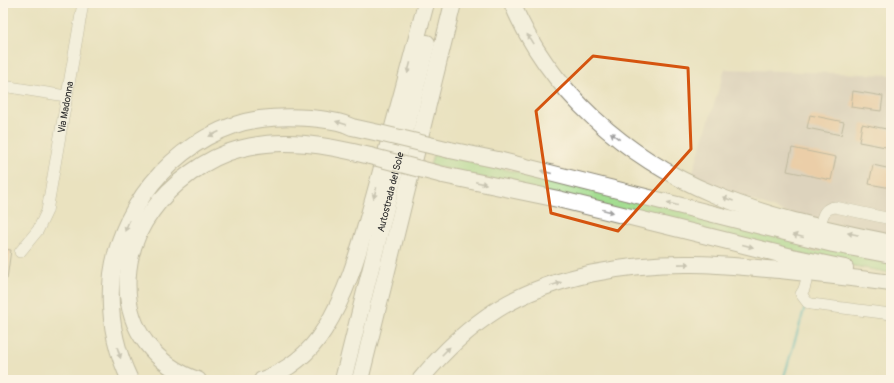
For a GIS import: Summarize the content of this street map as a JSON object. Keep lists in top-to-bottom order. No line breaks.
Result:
{"streets":{"highway":["Autostrada del Sole"],"street":["Via Madonna"]}}
